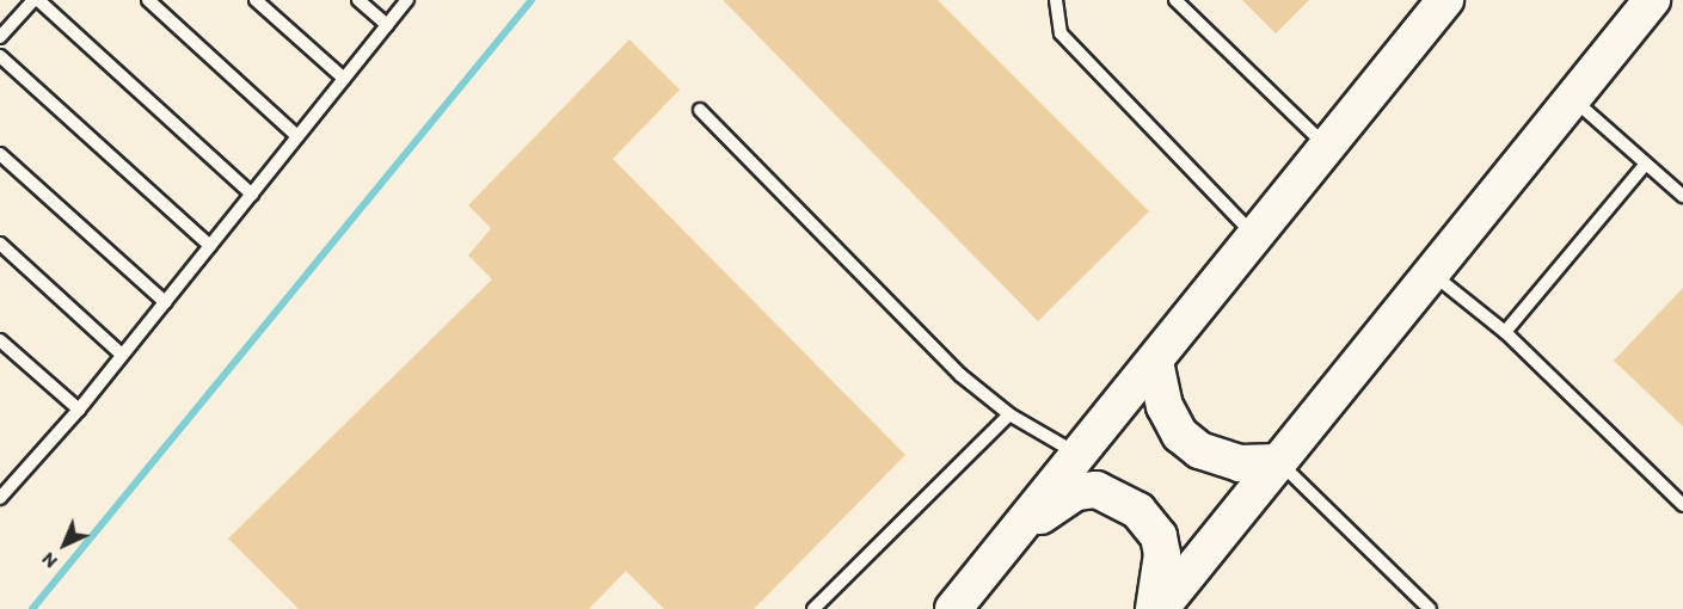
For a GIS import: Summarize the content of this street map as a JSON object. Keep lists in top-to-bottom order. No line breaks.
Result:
{"north":"bottom left"}
